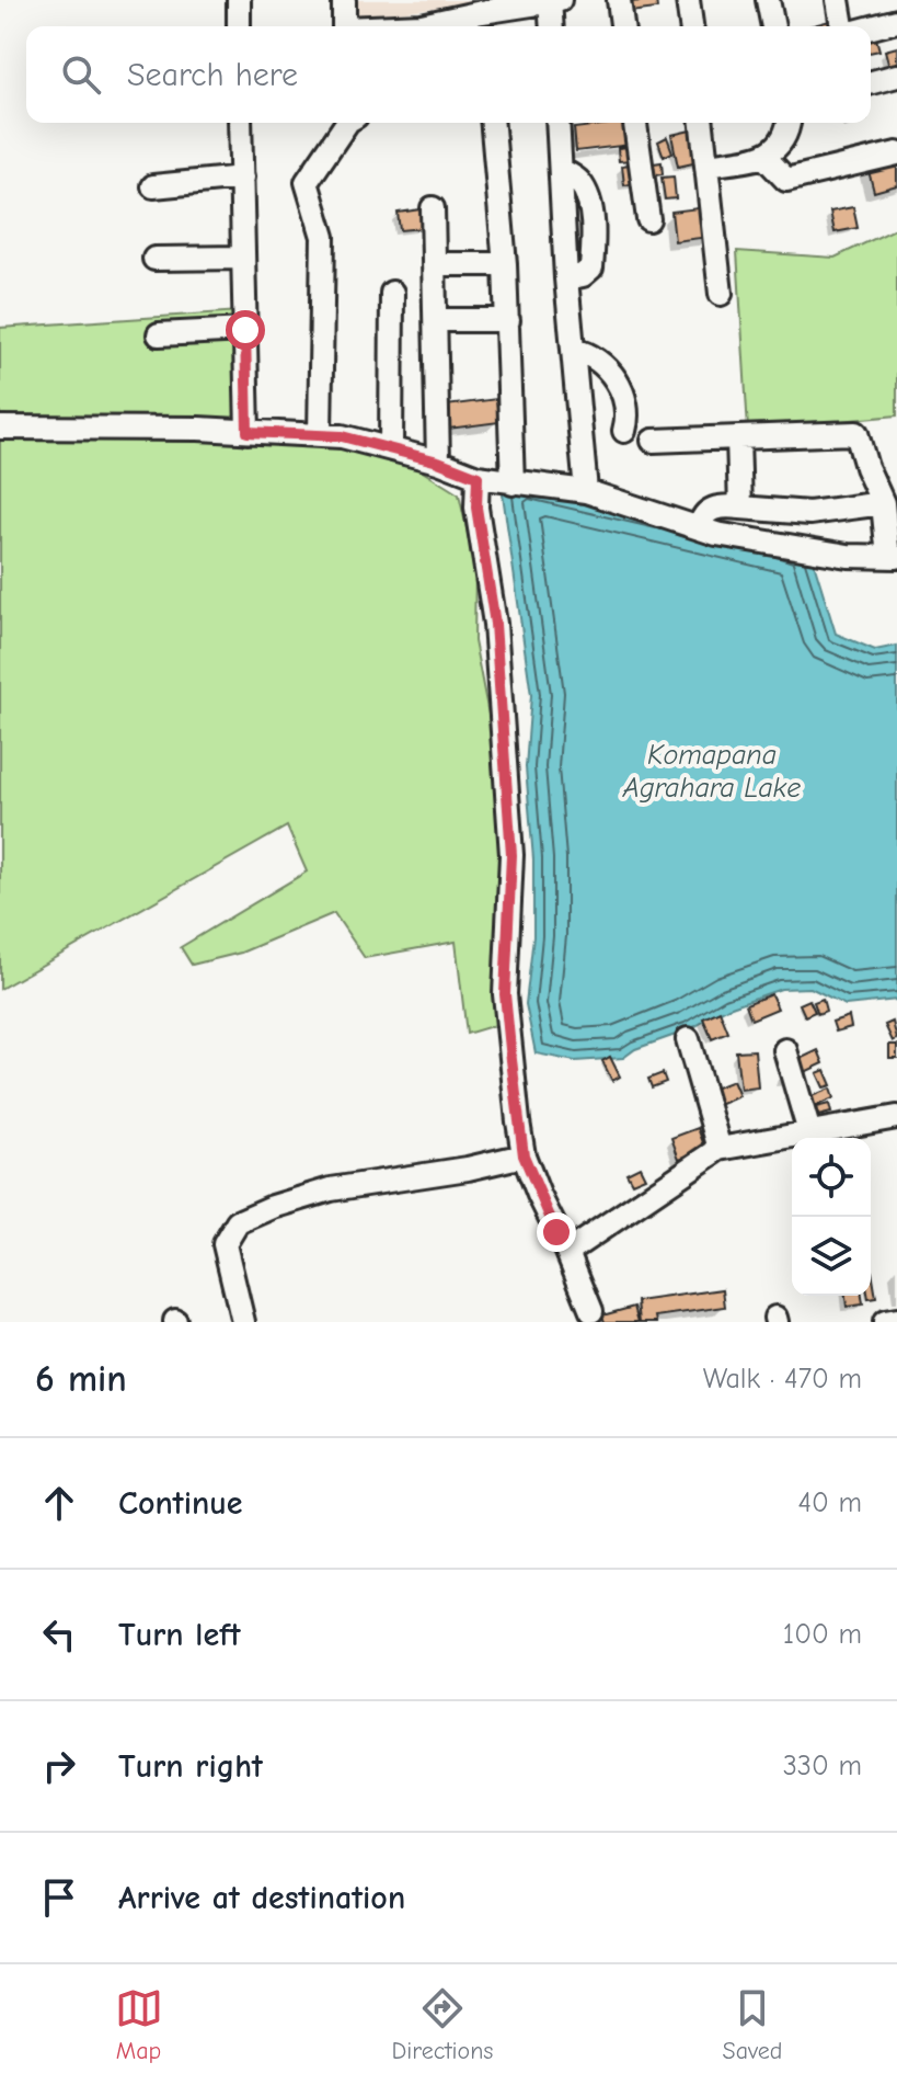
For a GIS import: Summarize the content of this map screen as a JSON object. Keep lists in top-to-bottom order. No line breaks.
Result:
{"water":["Komapana Agrahara Lake"],"page":{"search":"Search here","heading":["6 min","Walk · 470 m"],"list":[["Continue","40 m"],["Turn left","100 m"],["Turn right","330 m"],"Arrive at destination"],"nav":["Map","Directions","Saved"]}}
